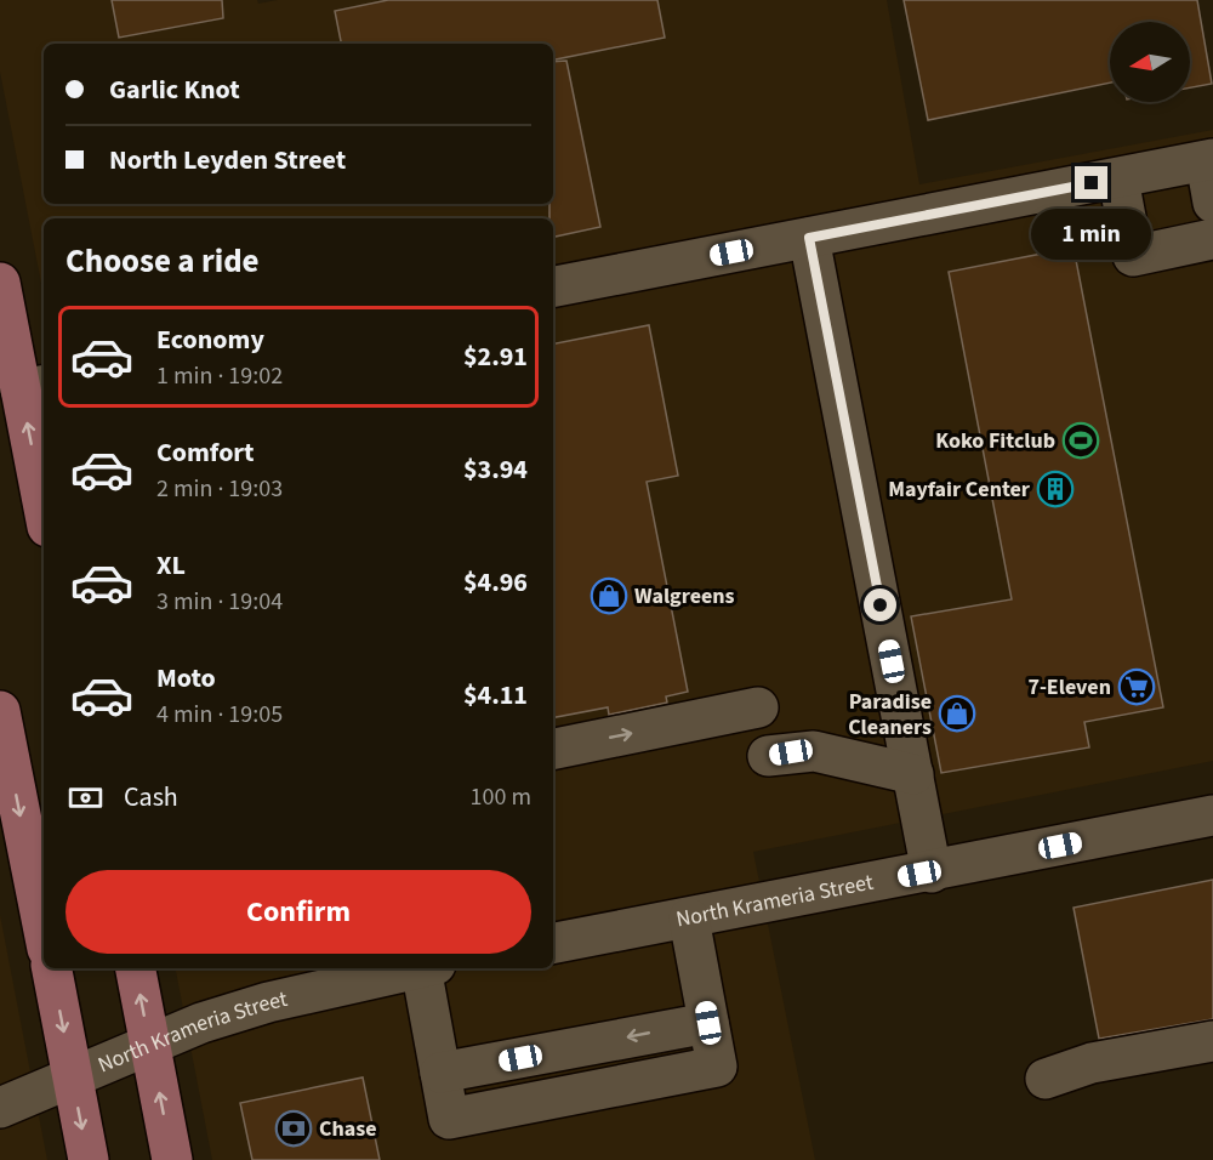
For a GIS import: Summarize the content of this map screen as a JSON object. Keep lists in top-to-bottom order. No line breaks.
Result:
{"streets":{"street":["North Krameria Street"]},"places":{"sports":["Koko Fitclub"],"building":["Mayfair Center"],"shop":["Walgreens","Paradise Cleaners"],"supermarket":["7-Eleven"],"bank":["Chase"]},"north":"left","page":{"banner":["Garlic Knot","North Leyden Street"],"bubble":"1 min","heading":"Choose a ride","list":[{"name":"Economy","note":"1 min · 19:02","value":"$2.91"},{"name":"Comfort","note":"2 min · 19:03","value":"$3.94"},{"name":"XL","note":"3 min · 19:04","value":"$4.96"},{"name":"Moto","note":"4 min · 19:05","value":"$4.11"}],"pay":["Cash","100 m"],"buttons":"Confirm"}}
